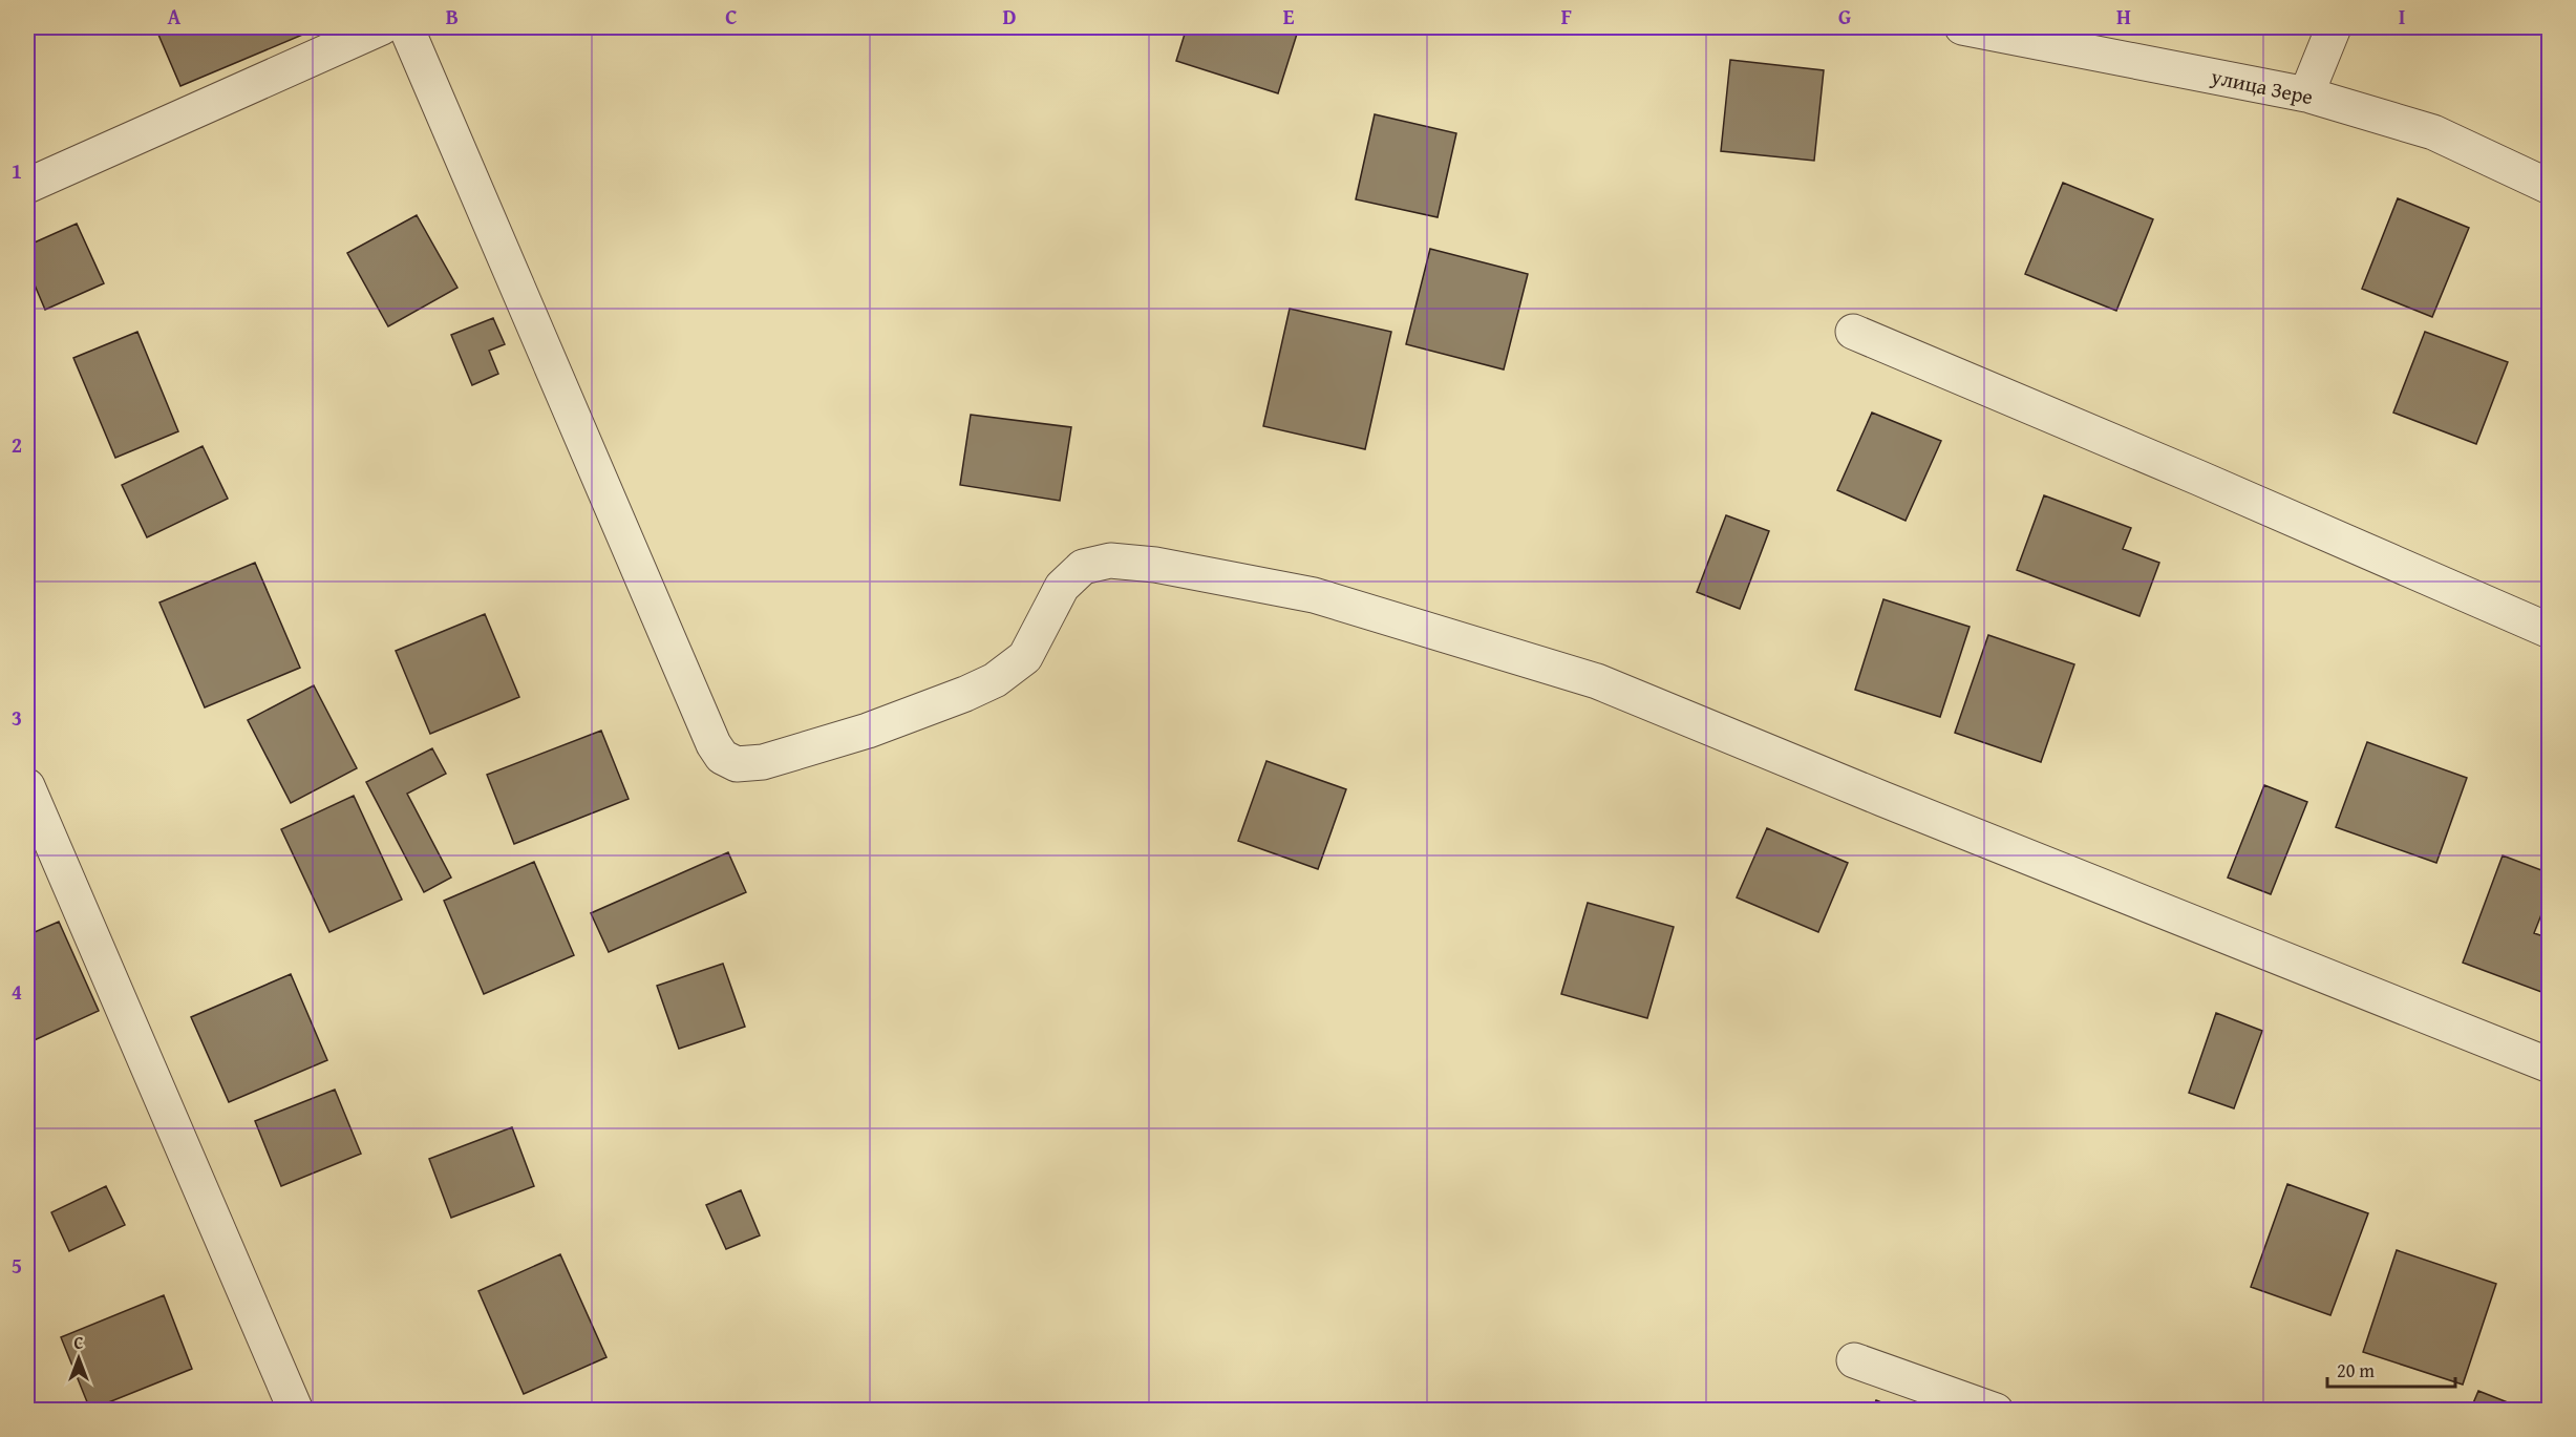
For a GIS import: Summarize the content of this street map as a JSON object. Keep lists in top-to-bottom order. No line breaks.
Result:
{"streets":{"street":["улица Зере"]},"scale_bar":"20 m","north":"top","grid":{"columns":["A","B","C","D","E","F","G","H","I"],"rows":["1","2","3","4","5"]}}
